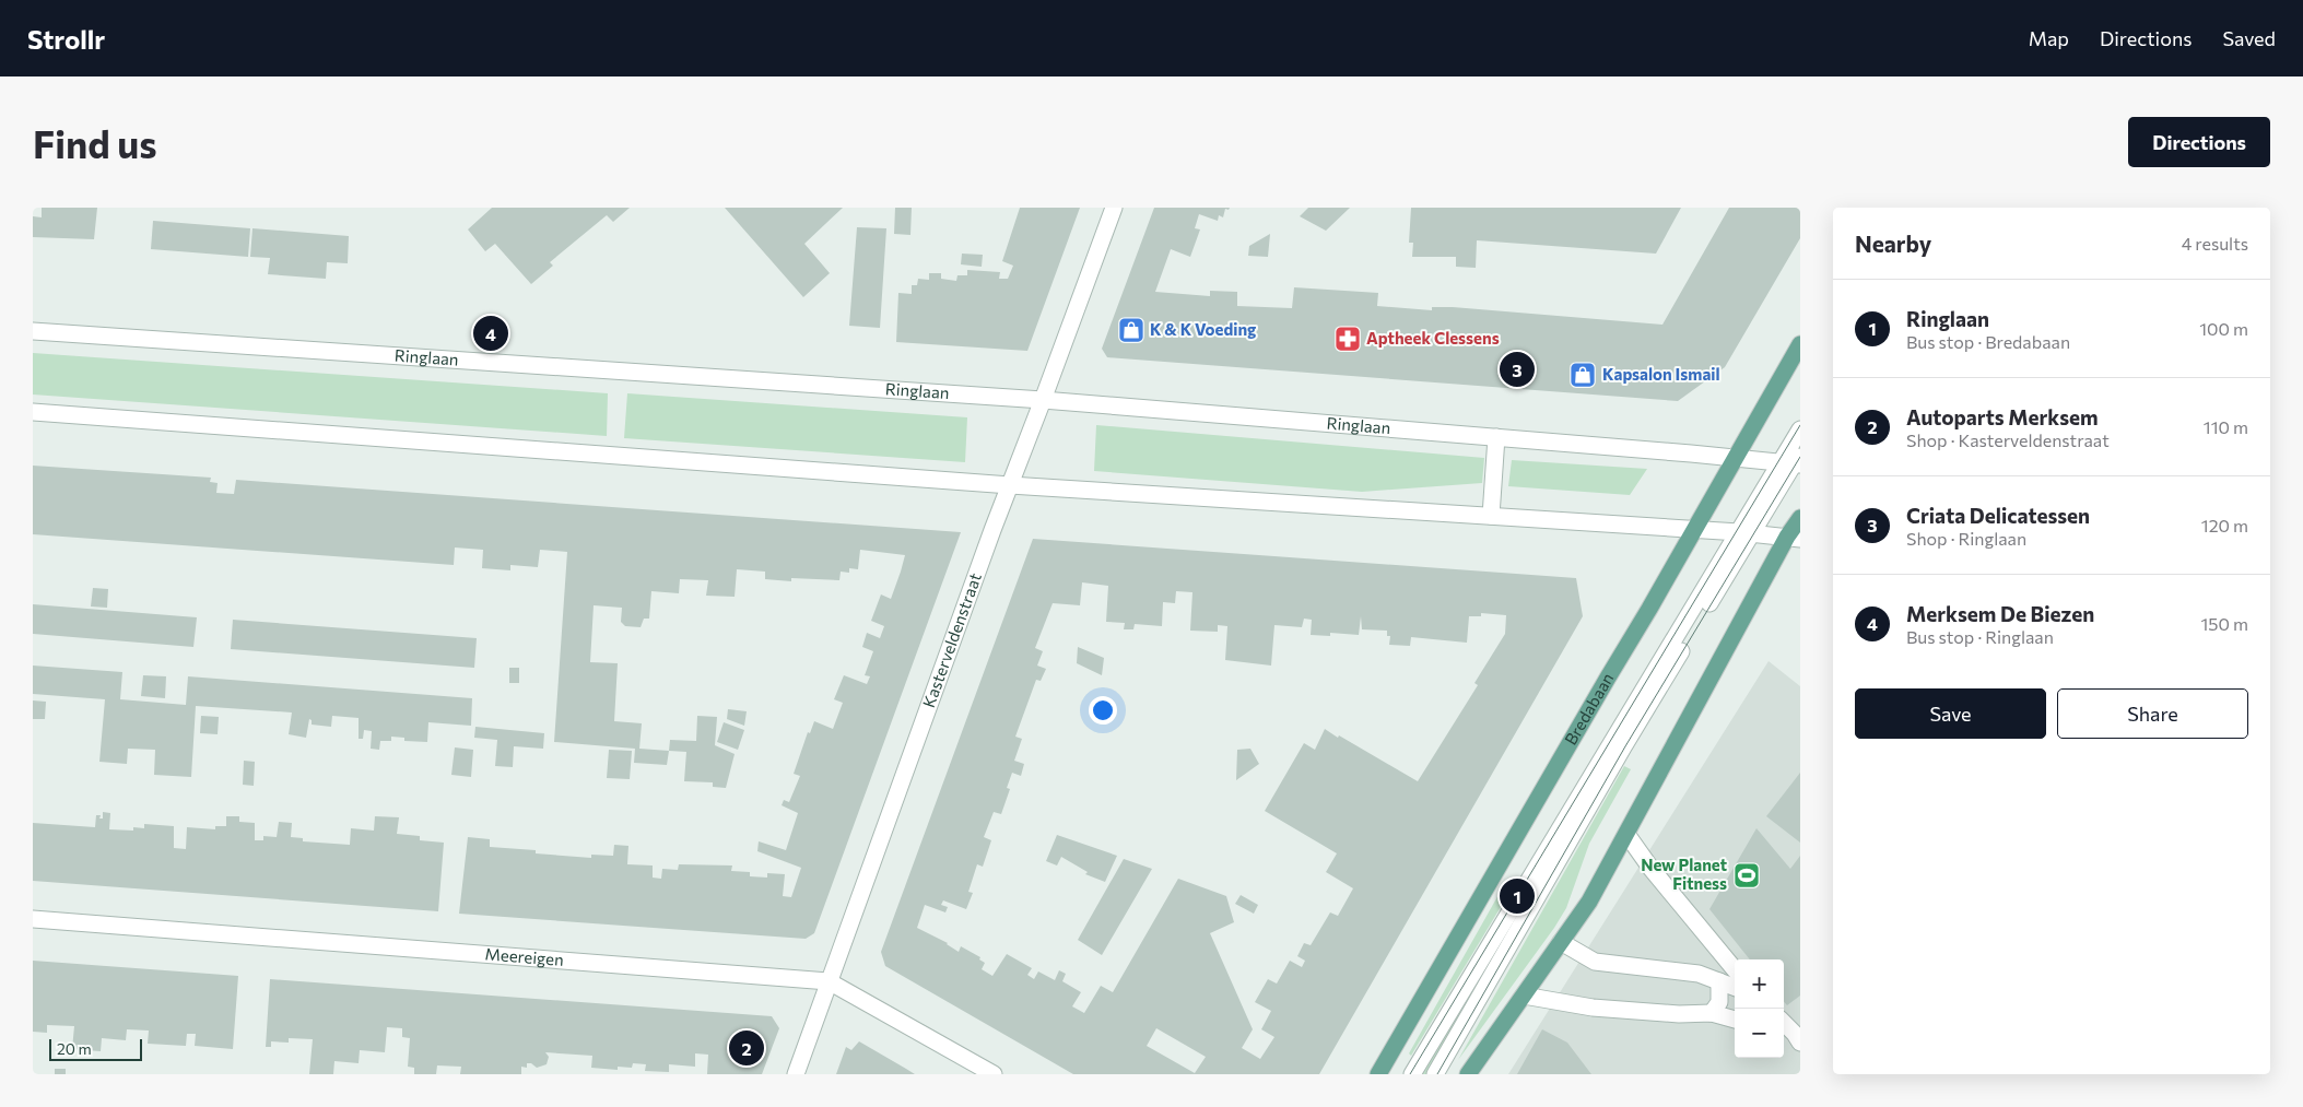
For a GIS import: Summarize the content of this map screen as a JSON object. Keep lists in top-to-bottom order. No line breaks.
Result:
{"streets":{"main road":["Bredabaan"],"street":["Ringlaan","Kasterveldenstraat","Meereigen"]},"crossings":[["Ringlaan","Kasterveldenstraat"],["Ringlaan","Bredabaan"],["Kasterveldenstraat","Meereigen"]],"places":{"shop":["K & K Voeding","Kapsalon Ismail"],"pharmacy":["Aptheek Clessens"],"sports":["New Planet Fitness"]},"scale_bar":"20 m","page":{"header":"Strollr","nav":["Map","Directions","Saved"],"buttons":["Directions",["Save","Share"]],"title":"Find us","heading":["Nearby","4 results"],"list":[{"mark":"1","name":"Ringlaan","note":"Bus stop · Bredabaan","value":"100 m"},{"mark":"2","name":"Autoparts Merksem","note":"Shop · Kasterveldenstraat","value":"110 m"},{"mark":"3","name":"Criata Delicatessen","note":"Shop · Ringlaan","value":"120 m"},{"mark":"4","name":"Merksem De Biezen","note":"Bus stop · Ringlaan","value":"150 m"}],"pins":["4","3","1","2"],"map_buttons":["+","−"],"scale":"20 m"}}
